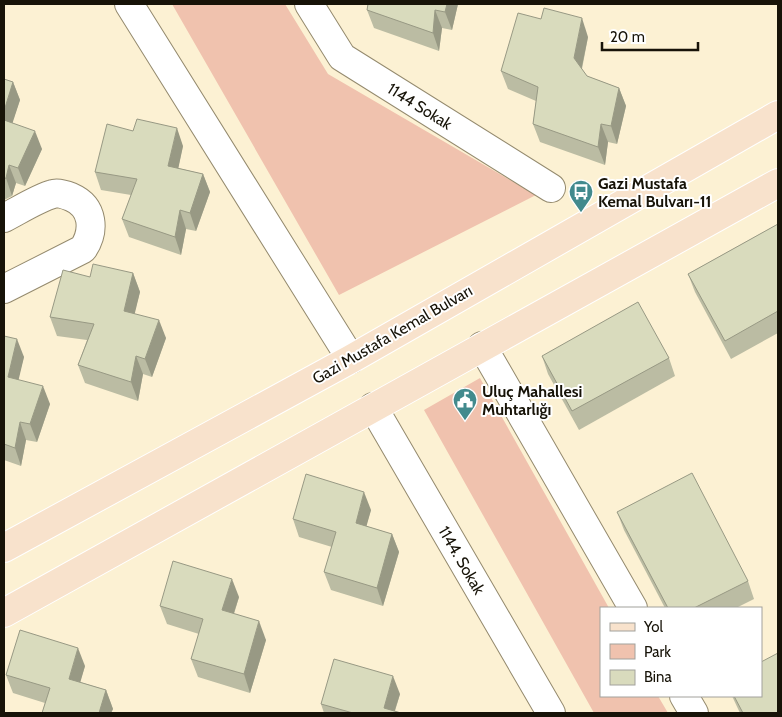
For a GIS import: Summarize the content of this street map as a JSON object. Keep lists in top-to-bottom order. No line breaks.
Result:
{"streets":{"main road":["Gazi Mustafa Kemal Bulvarı"],"street":["1144 Sokak","1144. Sokak"]},"places":{"bus stop":["Gazi Mustafa Kemal Bulvarı-11"],"public building":["Uluç Mahallesi Muhtarlığı"]},"legend":["Yol","Park","Bina"],"scale_bar":"20 m"}
